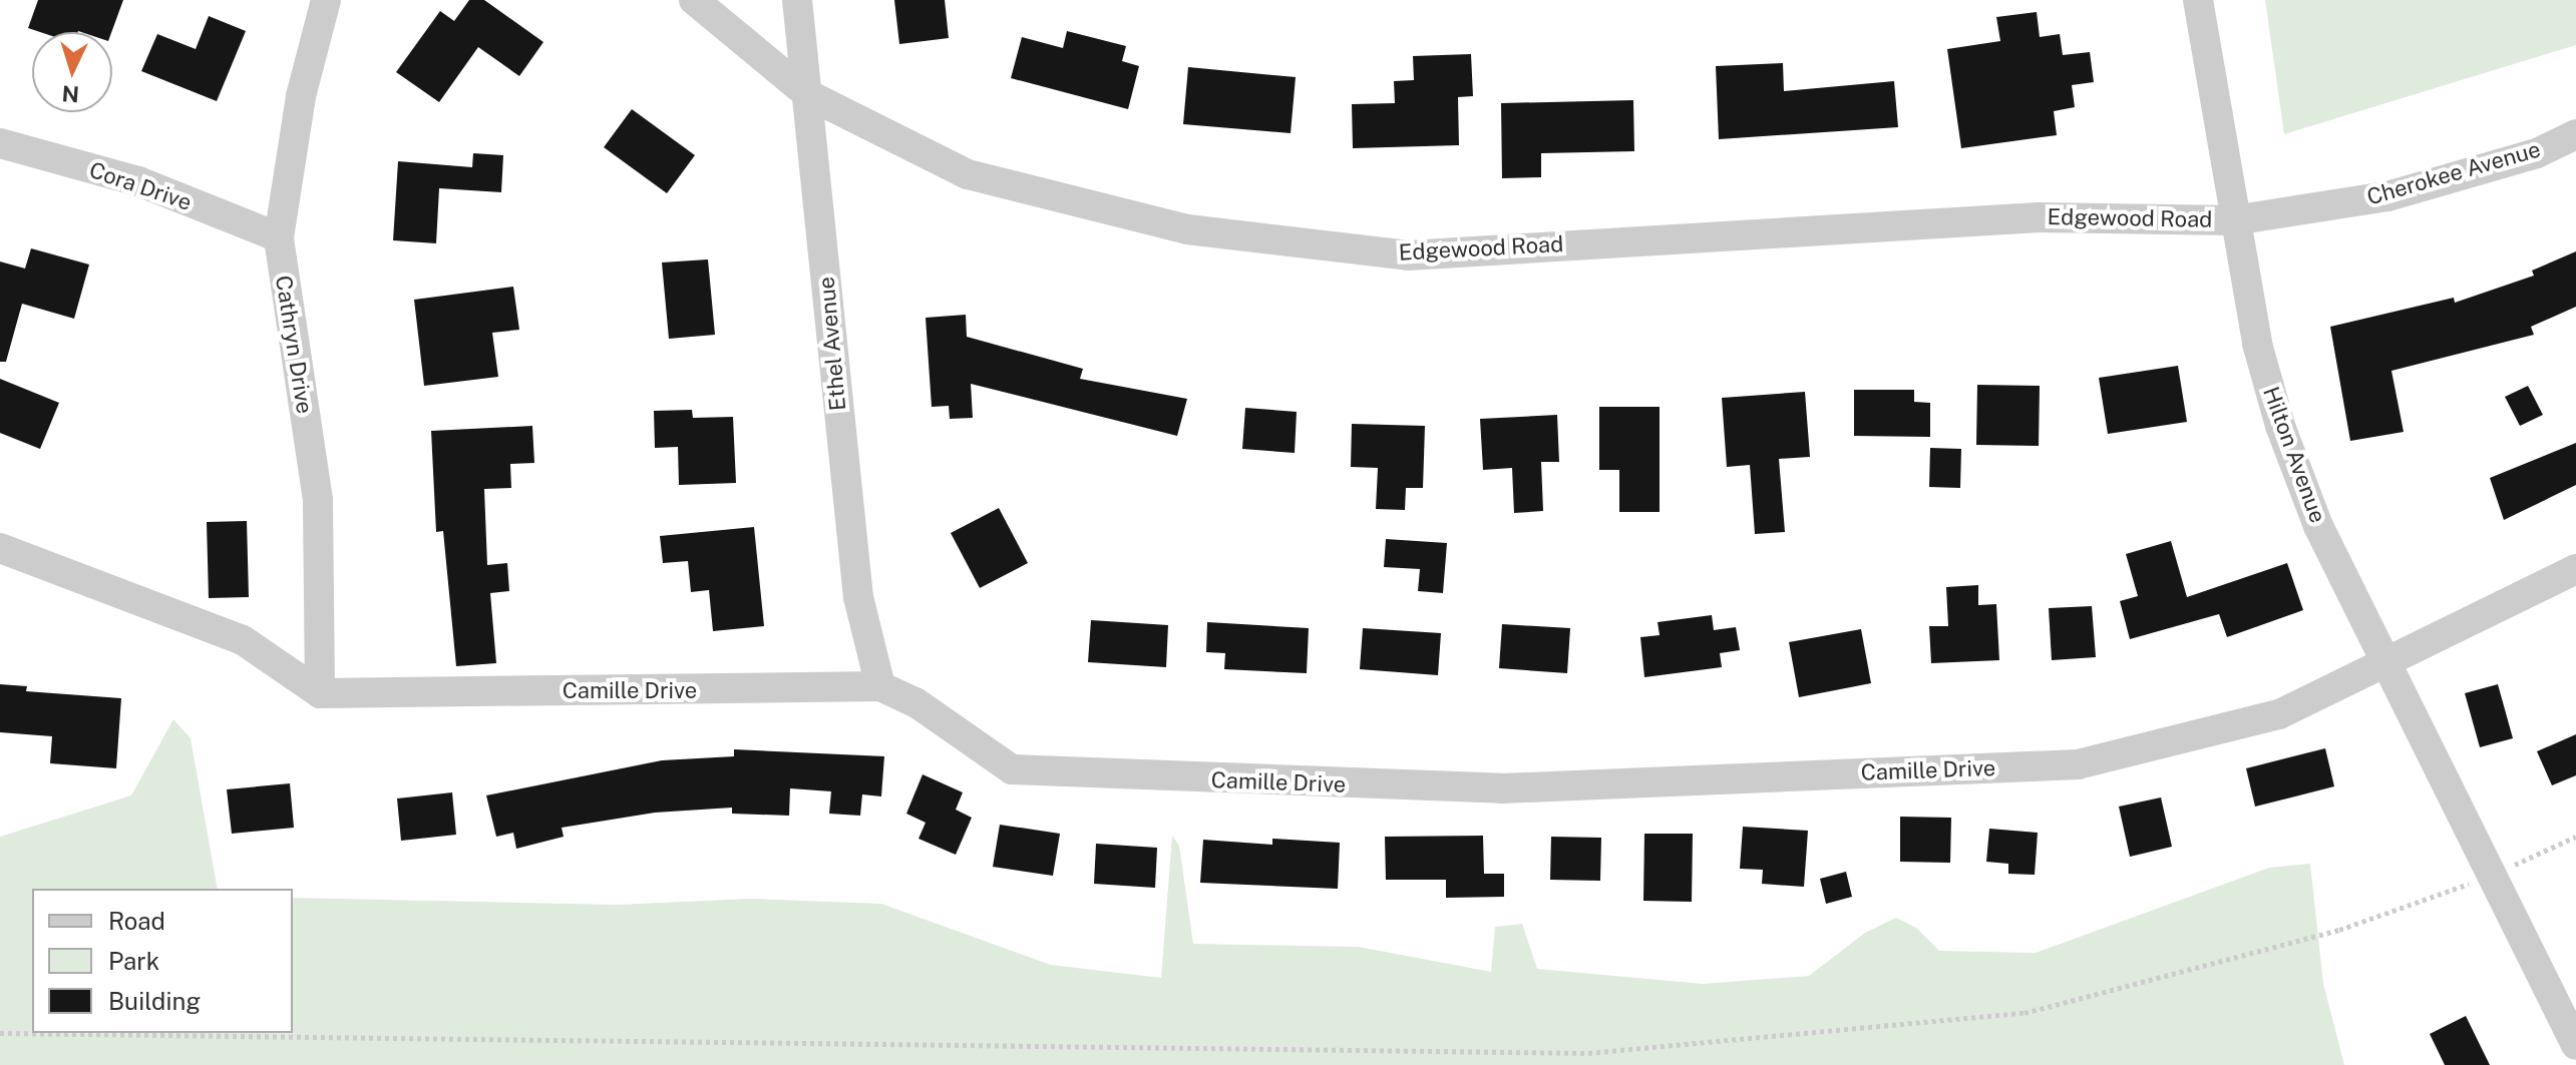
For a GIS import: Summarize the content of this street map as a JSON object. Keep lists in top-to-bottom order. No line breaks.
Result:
{"streets":{"street":["Cherokee Avenue","Cora Drive","Edgewood Road","Ethel Avenue","Cathryn Drive","Hilton Avenue","Camille Drive"]},"crossings":[["Cherokee Avenue","Edgewood Road"],["Cherokee Avenue","Hilton Avenue"],["Cora Drive","Cathryn Drive"],["Edgewood Road","Ethel Avenue"],["Edgewood Road","Hilton Avenue"],["Ethel Avenue","Camille Drive"],["Cathryn Drive","Camille Drive"],["Hilton Avenue","Camille Drive"]],"legend":["Road","Park","Building"],"north":"bottom"}
